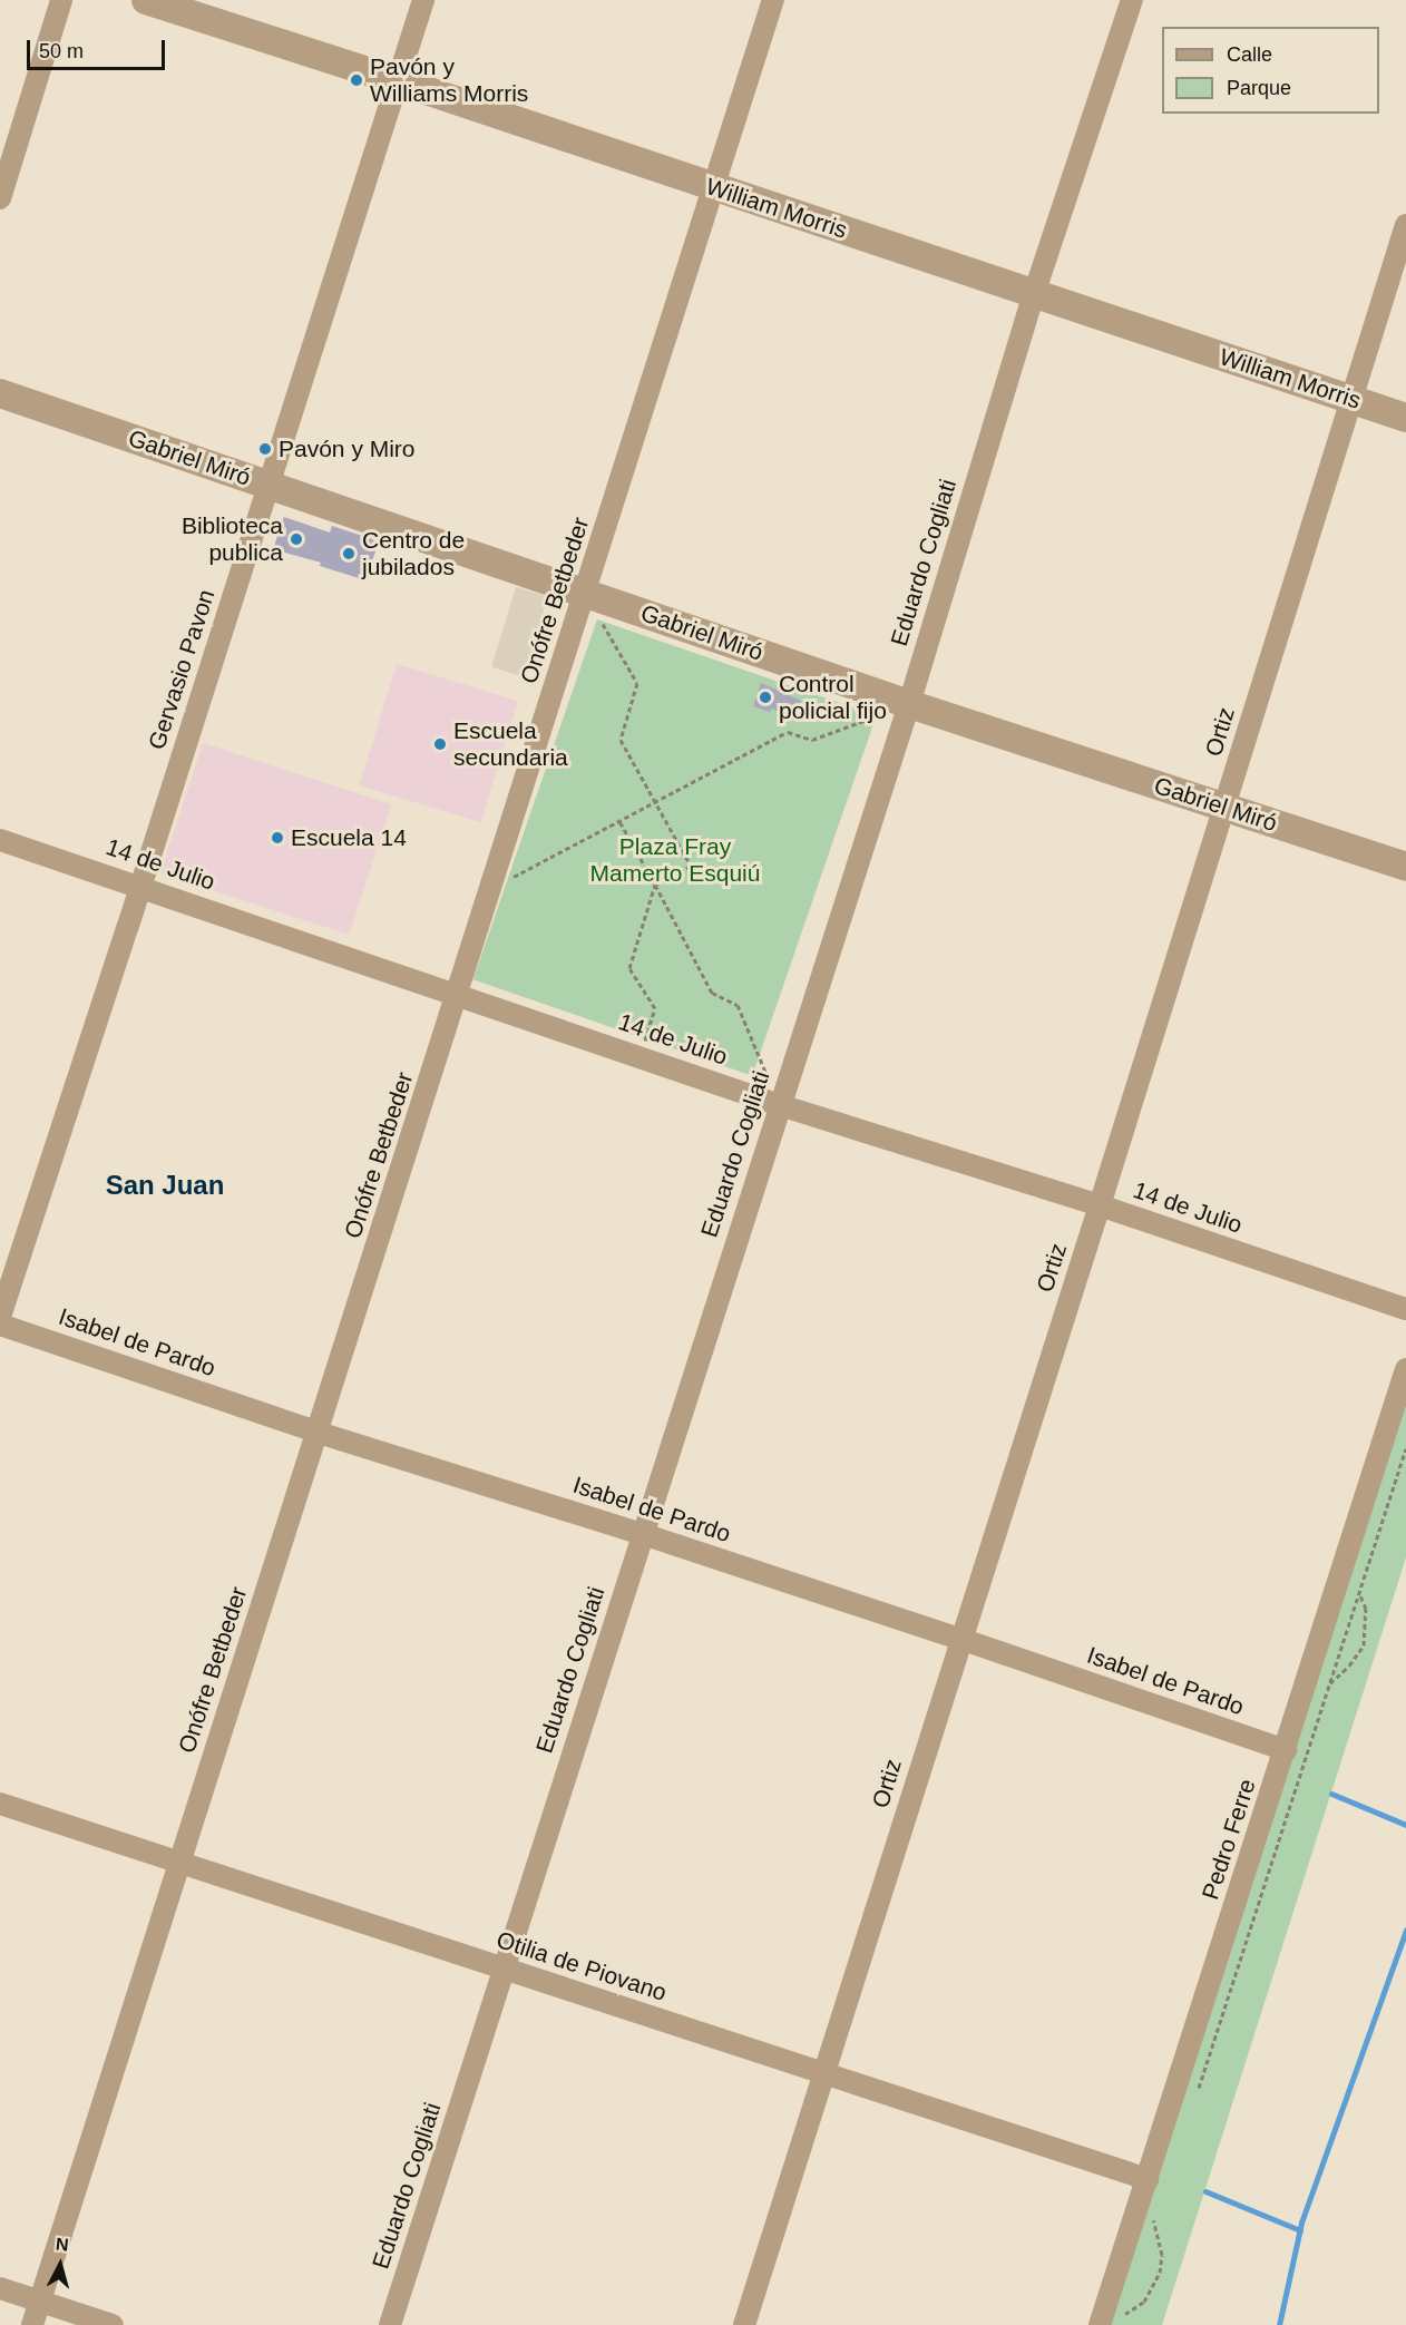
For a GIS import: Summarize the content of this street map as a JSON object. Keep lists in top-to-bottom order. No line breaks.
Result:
{"streets":{"street":["William Morris","Gabriel Miró","Eduardo Cogliati","Onófre Betbeder","Gervasio Pavon","Ortiz","14 de Julio","Isabel de Pardo","Pedro Ferre","Otilia de Piovano"]},"crossings":[["William Morris","Eduardo Cogliati"],["William Morris","Onófre Betbeder"],["William Morris","Gervasio Pavon"],["William Morris","Ortiz"],["Gabriel Miró","Eduardo Cogliati"],["Gabriel Miró","Onófre Betbeder"],["Gabriel Miró","Gervasio Pavon"],["Gabriel Miró","Ortiz"],["Eduardo Cogliati","14 de Julio"],["Eduardo Cogliati","Isabel de Pardo"],["Eduardo Cogliati","Otilia de Piovano"],["Onófre Betbeder","14 de Julio"],["Onófre Betbeder","Isabel de Pardo"],["Onófre Betbeder","Otilia de Piovano"],["Gervasio Pavon","14 de Julio"],["Ortiz","14 de Julio"],["Ortiz","Isabel de Pardo"],["Ortiz","Otilia de Piovano"],["Isabel de Pardo","Pedro Ferre"],["Pedro Ferre","Otilia de Piovano"]],"districts":["San Juan"],"parks":["Plaza Fray Mamerto Esquiú"],"places":["Pavón y Williams Morris","Pavón y Miro","Biblioteca publica","Centro de jubilados","Control policial fijo","Escuela secundaria","Escuela 14"],"legend":["Calle","Parque"],"scale_bar":"50 m","north":"top"}
